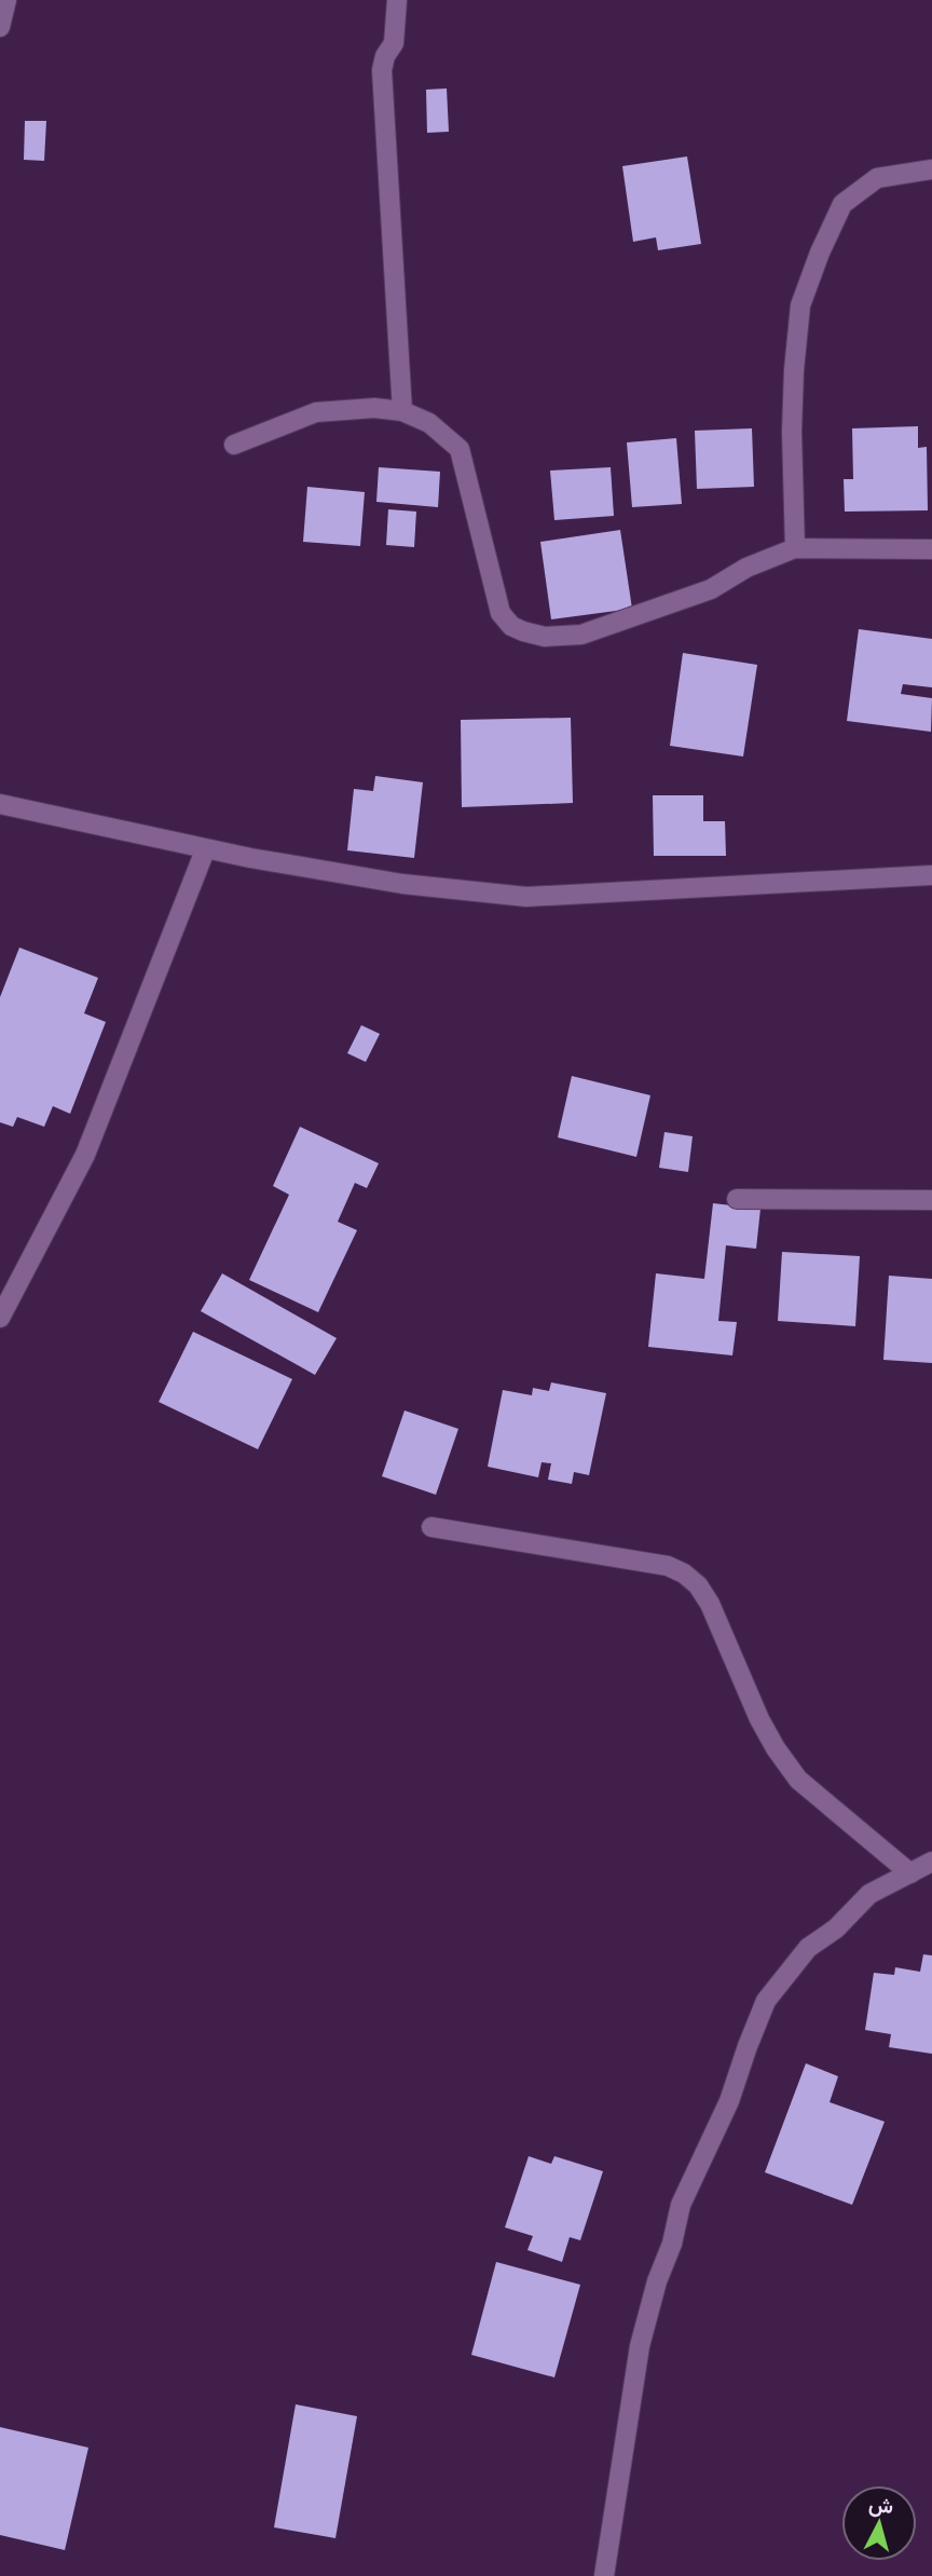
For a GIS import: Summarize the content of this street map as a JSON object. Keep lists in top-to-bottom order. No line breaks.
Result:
{"north":"top"}
